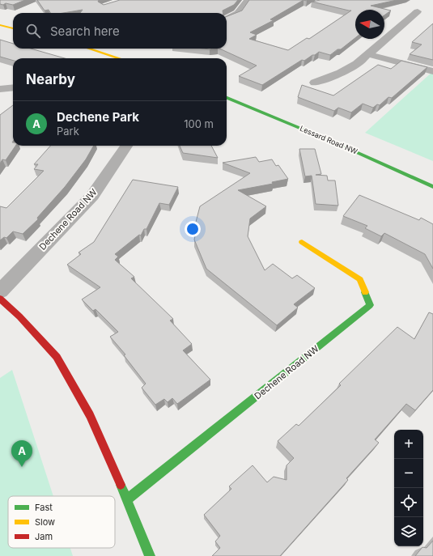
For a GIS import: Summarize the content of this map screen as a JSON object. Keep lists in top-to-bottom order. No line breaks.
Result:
{"streets":{"street":["Lessard Road NW","Dechene Road NW"]},"legend":["Fast","Slow","Jam"],"north":"left","page":{"search":"Search here","heading":"Nearby","list":[{"mark":"A","name":"Dechene Park","note":"Park","value":"100 m"}],"map_buttons":["+","−"],"pins":"A"}}
